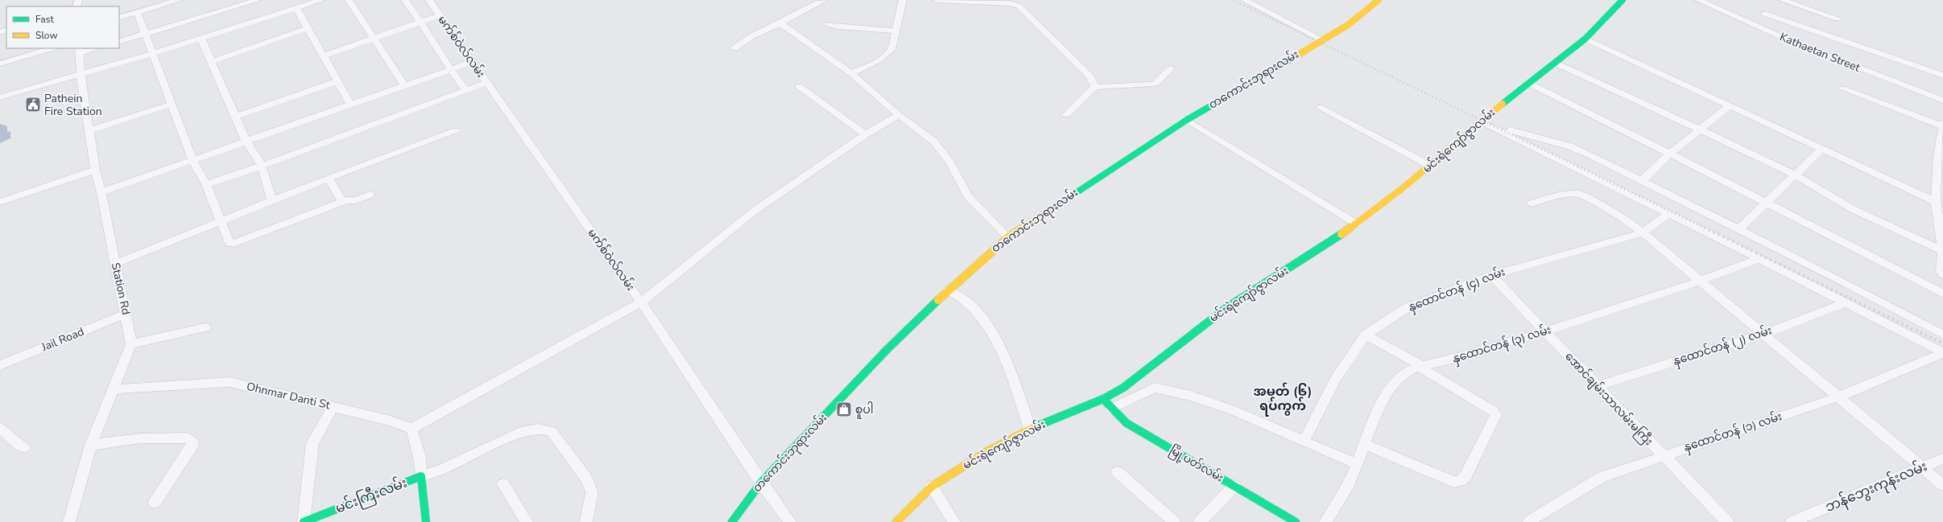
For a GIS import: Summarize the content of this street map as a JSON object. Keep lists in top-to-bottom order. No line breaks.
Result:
{"streets":{"street":["မက်စ်ဝဲလ်လမ်း","Kathaetan Street","တကောင်းဘုရားလမ်း","မင်းရဲကျော်ဇွာလမ်း","Station Rd","နှထောင်တန် (၄) လမ်း","Jail Road","နှထောင်တန် (၃) လမ်း","နှထောင်တန် (၂) လမ်း","Ohnmar Danti St","အောင်ချမ်းသာလမ်းမကြီး","နှထောင်တန် (၁) လမ်း","မြို့ပတ်လမ်း","ဘန်ဘွေးကုန်းလမ်း","မင်းကြီးလမ်း"]},"crossings":[["မက်စ်ဝဲလ်လမ်း","တကောင်းဘုရားလမ်း"],["မင်းရဲကျော်ဇွာလမ်း","မြို့ပတ်လမ်း"],["Station Rd","Jail Road"],["နှထောင်တန် (၄) လမ်း","အောင်ချမ်းသာလမ်းမကြီး"],["နှထောင်တန် (၃) လမ်း","အောင်ချမ်းသာလမ်းမကြီး"],["နှထောင်တန် (၂) လမ်း","အောင်ချမ်းသာလမ်းမကြီး"],["အောင်ချမ်းသာလမ်းမကြီး","နှထောင်တန် (၁) လမ်း"]],"districts":["အမှတ် (၆) ရပ်ကွက်"],"places":{"public building":["Pathein Fire Station"],"shop":["စူပါ"]},"legend":["Fast","Slow"]}
